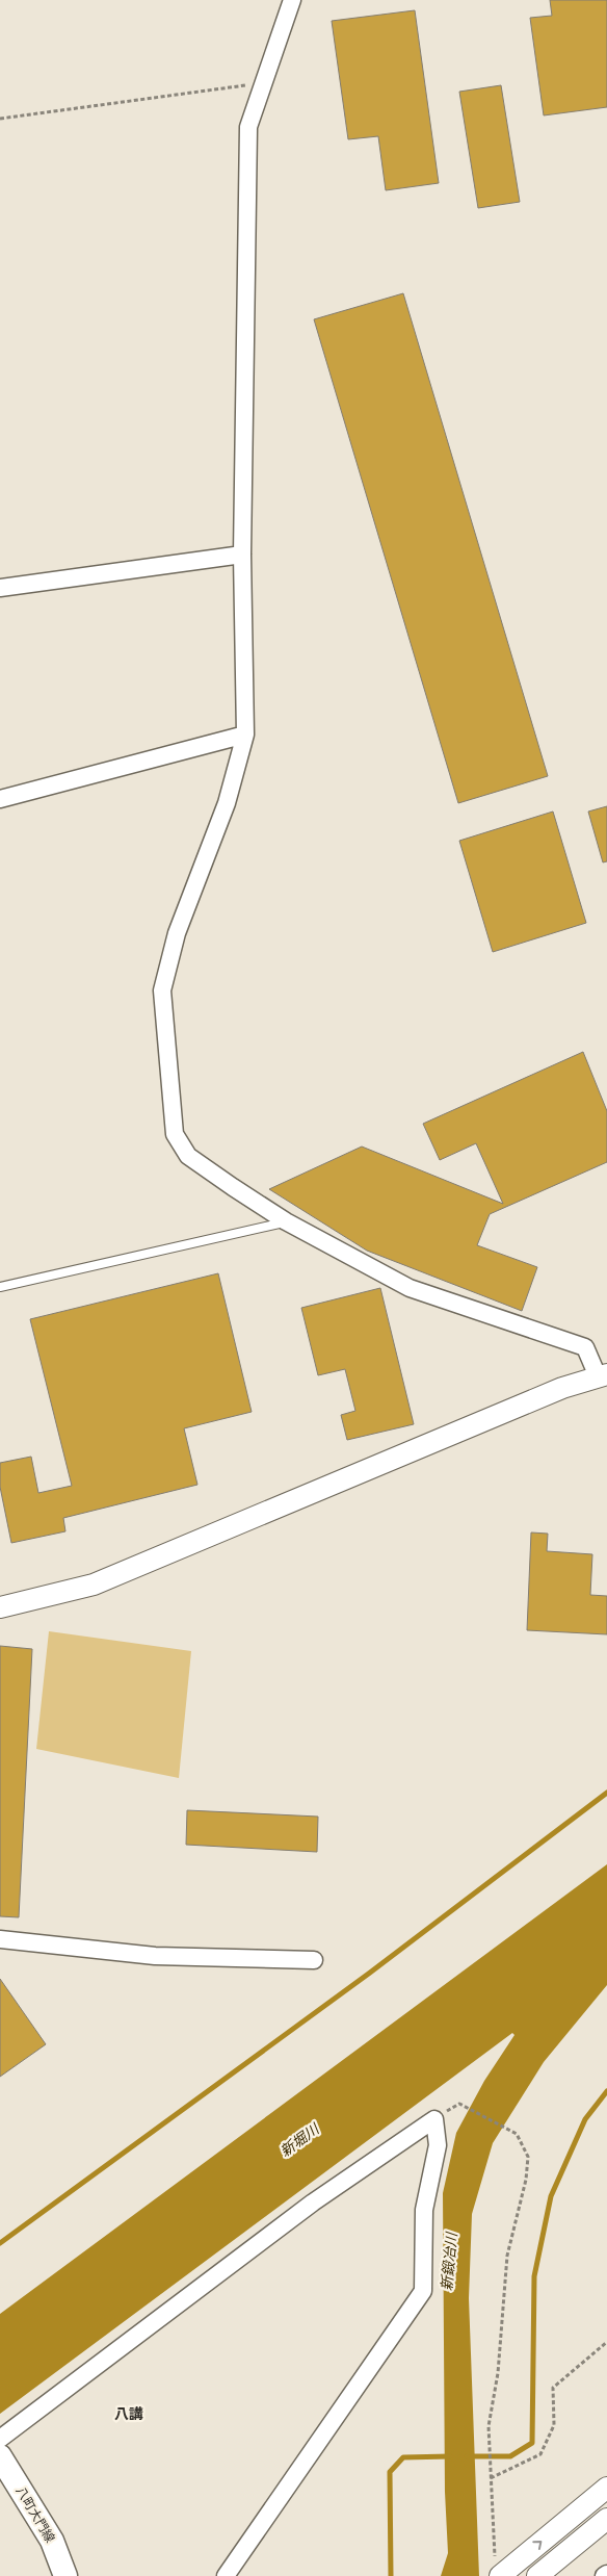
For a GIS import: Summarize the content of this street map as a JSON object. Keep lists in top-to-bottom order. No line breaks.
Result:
{"streets":{"main road":["八町大門線"]},"districts":["八講"],"water":["新堀川","新鍛冶川"]}
